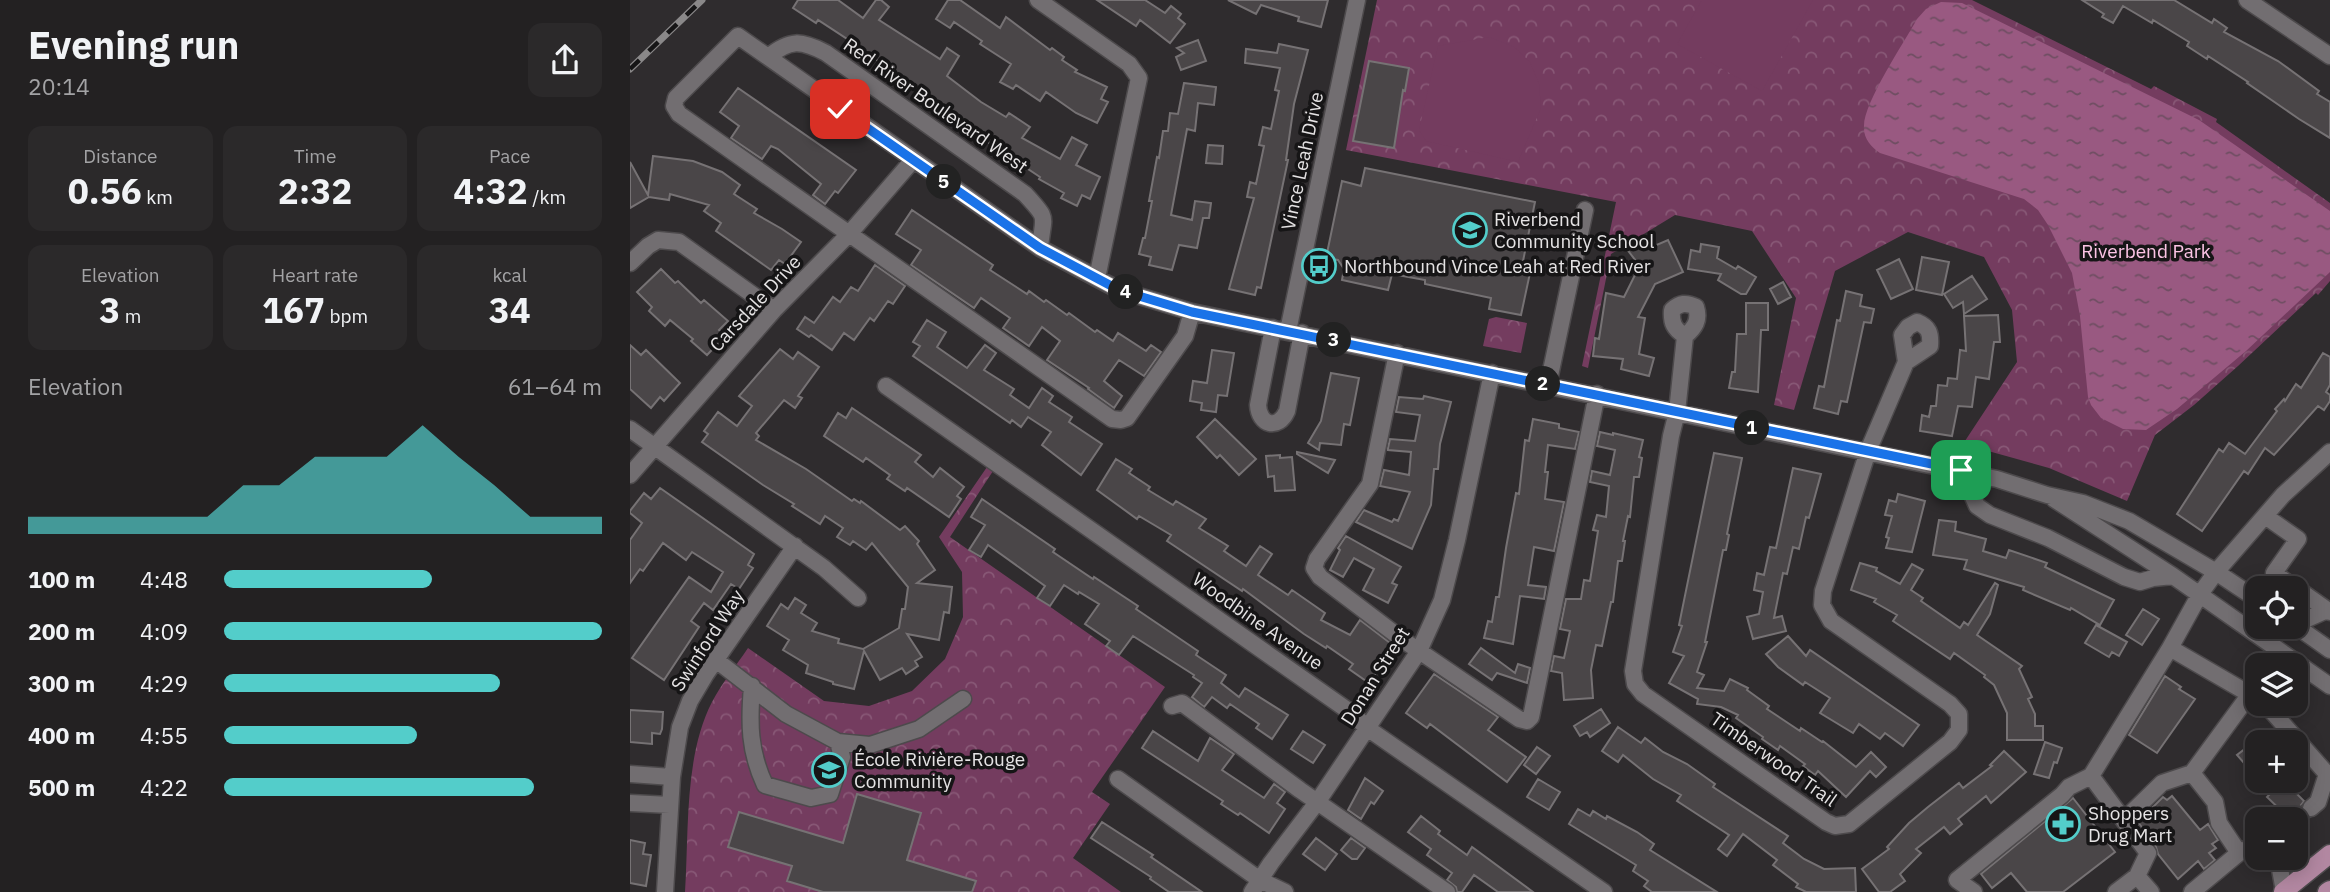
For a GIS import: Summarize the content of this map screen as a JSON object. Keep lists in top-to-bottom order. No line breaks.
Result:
{"streets":{"street":["Red River Boulevard West","Vince Leah Drive","Carsdale Drive","Woodbine Avenue","Swinford Way","Donan Street","Timberwood Trail"]},"crossings":[["Woodbine Avenue","Donan Street"]],"parks":["Riverbend Park"],"places":{"school or university":["Riverbend Community School","École Rivière-Rouge Community"],"bus stop":["Northbound Vince Leah at Red River"],"pharmacy":["Shoppers Drug Mart"]},"page":{"heading":["Evening run","20:14"],"stats":[["Distance","0.56 km"],["Time","2:32"],["Pace","4:32 /km"],["Elevation","3 m"],["Heart rate","167 bpm"],["kcal","34"]],"pins":["5","4","3","2","1"],"chart":["Elevation","61–64 m"],"list":[{"name":"100 m","note":"4:48"},{"name":"200 m","note":"4:09"},{"name":"300 m","note":"4:29"},{"name":"400 m","note":"4:55"},{"name":"500 m","note":"4:22"}],"map_buttons":["+","−"]}}
